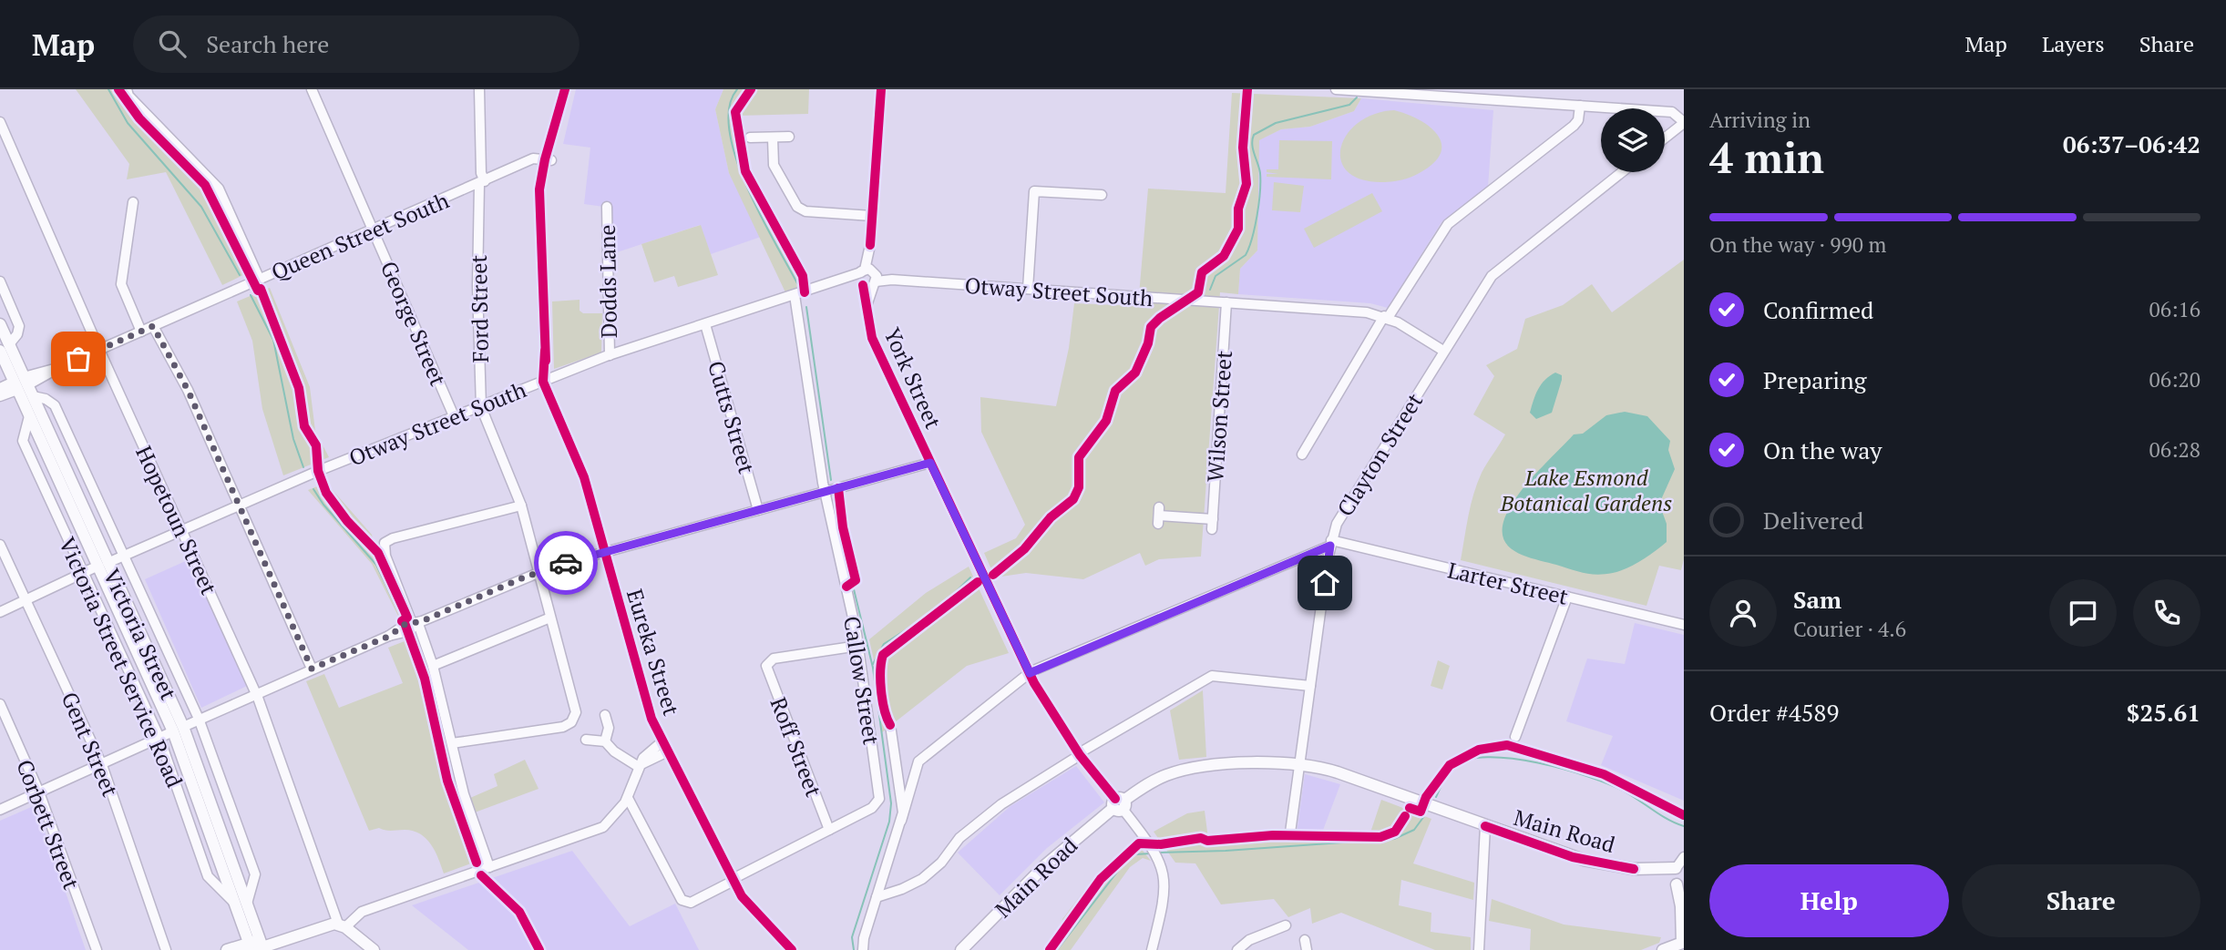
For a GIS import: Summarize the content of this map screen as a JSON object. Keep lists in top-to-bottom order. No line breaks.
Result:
{"streets":{"main road":["Victoria Street","Main Road"],"street":["Queen Street South","Dodds Lane","Otway Street South","Ford Street","George Street","York Street","Wilson Street","Cutts Street","Clayton Street","Hopetoun Street","Larter Street","Eureka Street","Victoria Street Service Road","Callow Street","Gent Street","Roff Street","Corbett Street"]},"crossings":[["Queen Street South","Ford Street"],["Queen Street South","George Street"],["Queen Street South","Hopetoun Street"],["Queen Street South","Victoria Street"],["Queen Street South","Eureka Street"],["Dodds Lane","Otway Street South"],["Otway Street South","Ford Street"],["Otway Street South","George Street"],["Otway Street South","York Street"],["Otway Street South","Wilson Street"],["Otway Street South","Cutts Street"],["Otway Street South","Clayton Street"],["Otway Street South","Hopetoun Street"],["Otway Street South","Victoria Street"],["Otway Street South","Eureka Street"],["Otway Street South","Victoria Street Service Road"],["Otway Street South","Callow Street"],["Otway Street South","Gent Street"],["York Street","Main Road"],["Clayton Street","Larter Street"],["Clayton Street","Main Road"],["Victoria Street","Victoria Street Service Road"],["Callow Street","Roff Street"]],"parks":["Lake Esmond Botanical Gardens"],"page":{"header":"Map","search":"Search here","nav":["Map","Layers","Share"],"heading":["4 min","Arriving in","06:37–06:42"],"panel":["Sam","Courier · 4.6","Order #4589","$25.61"],"bar":"On the way · 990 m","list":[["Confirmed","06:16"],["Preparing","06:20"],["On the way","06:28"],"Delivered"],"buttons":["Help","Share"]}}
